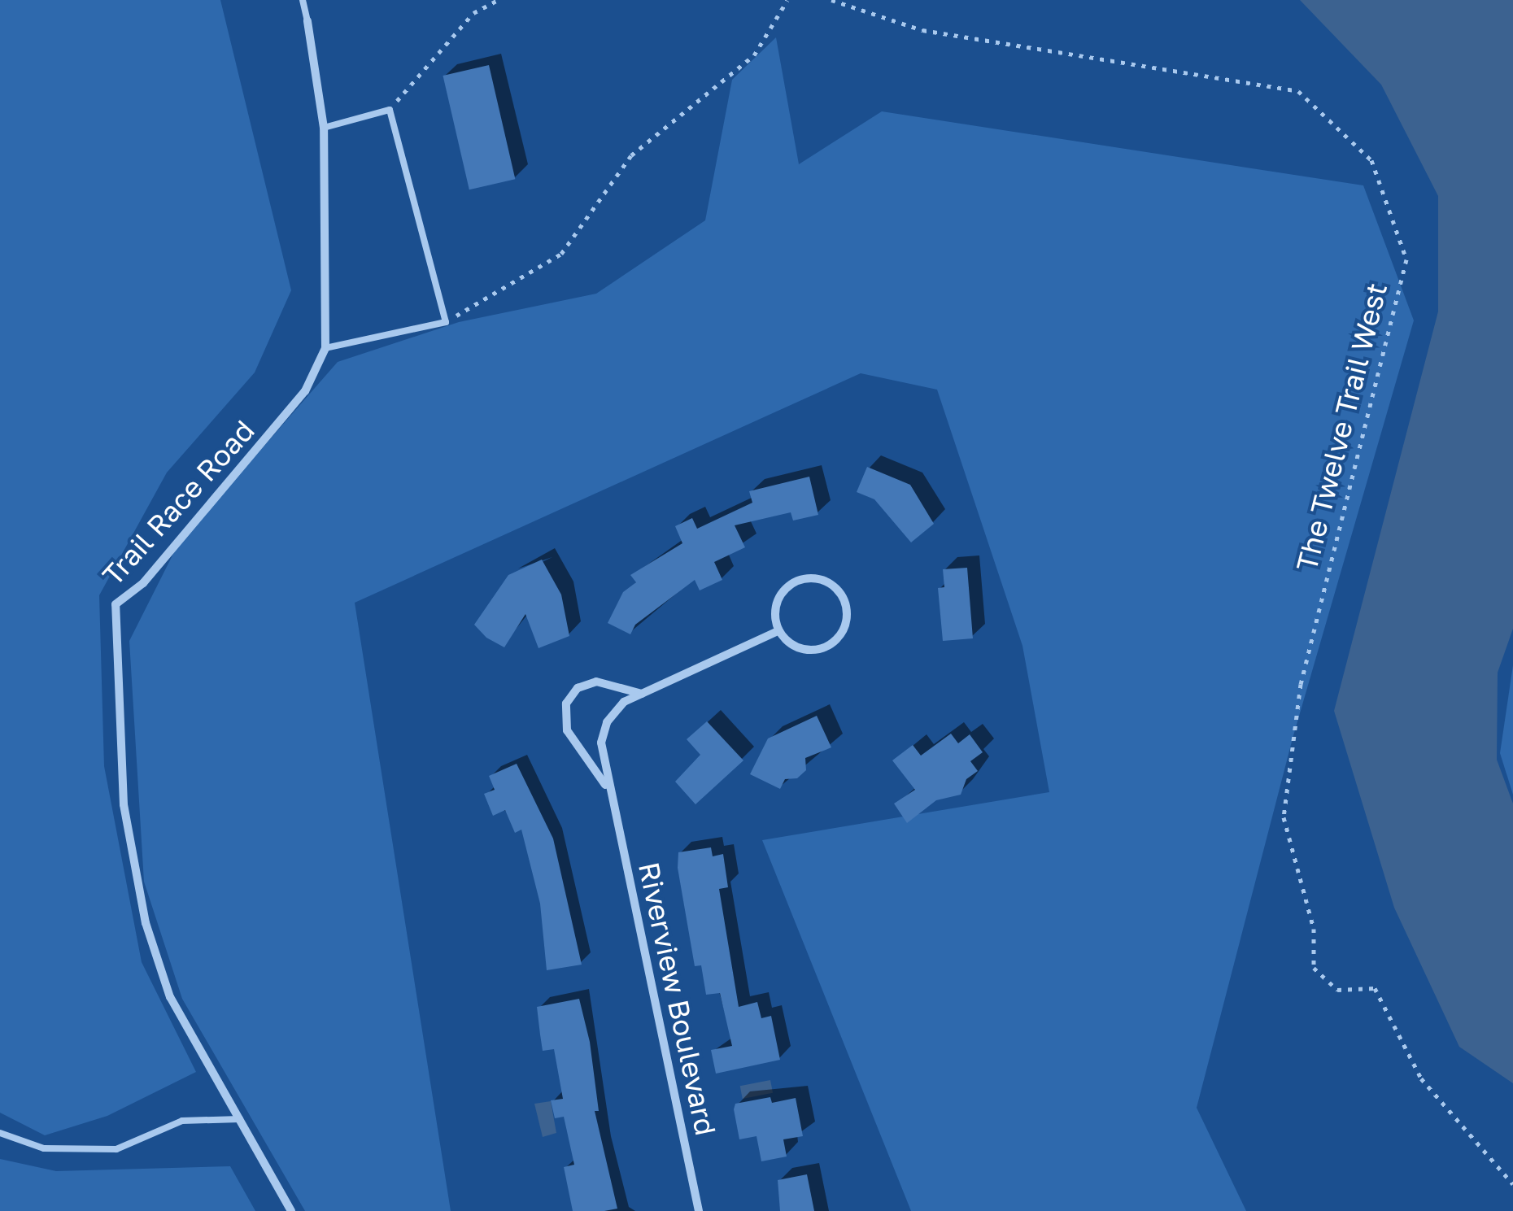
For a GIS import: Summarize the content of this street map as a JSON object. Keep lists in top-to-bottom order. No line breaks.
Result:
{"streets":{"street":["Trail Race Road","Riverview Boulevard"],"path":["The Twelve Trail West"]}}
